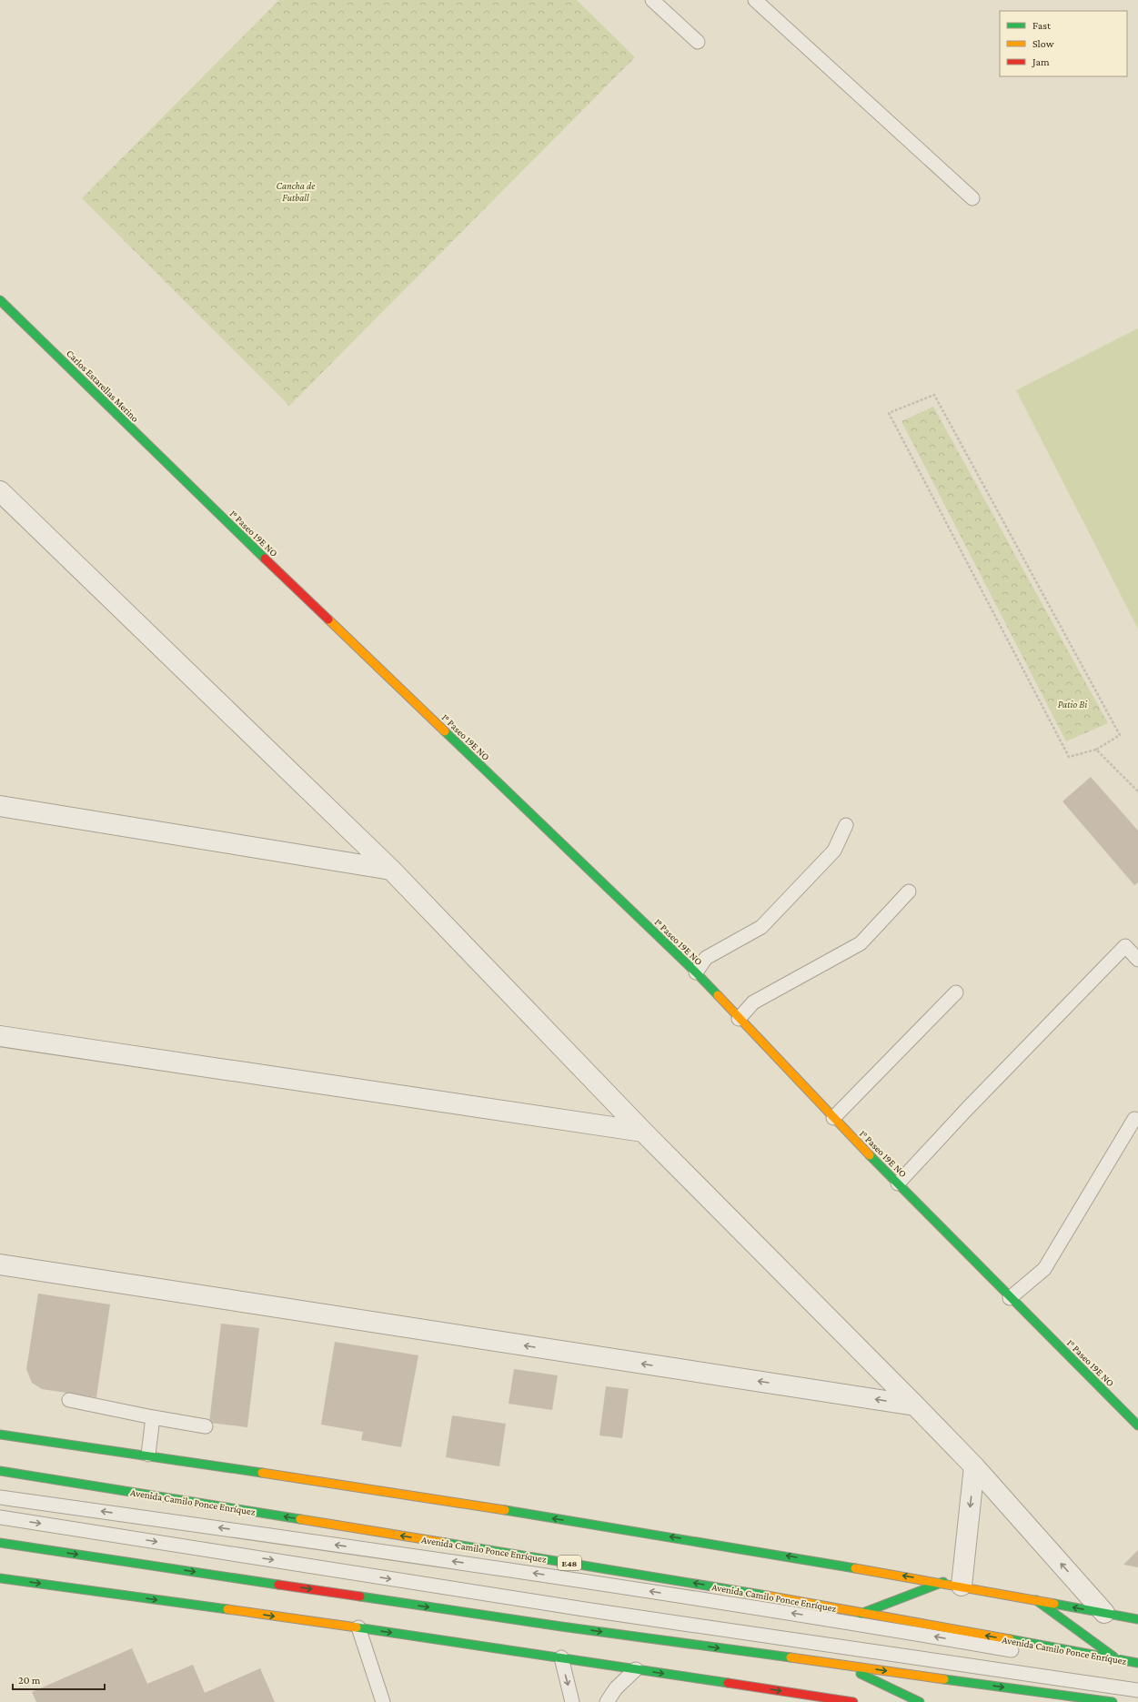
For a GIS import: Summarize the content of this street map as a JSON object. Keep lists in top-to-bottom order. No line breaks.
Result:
{"streets":{"main road":["Carlos Estarellas Merino","1° Paseo 19E NO","Avenida Camilo Ponce Enríquez","E48"]},"crossings":[["Carlos Estarellas Merino","1° Paseo 19E NO"]],"parks":["Cancha de Futball","Patio Bi"],"legend":["Fast","Slow","Jam"],"scale_bar":"20 m"}
